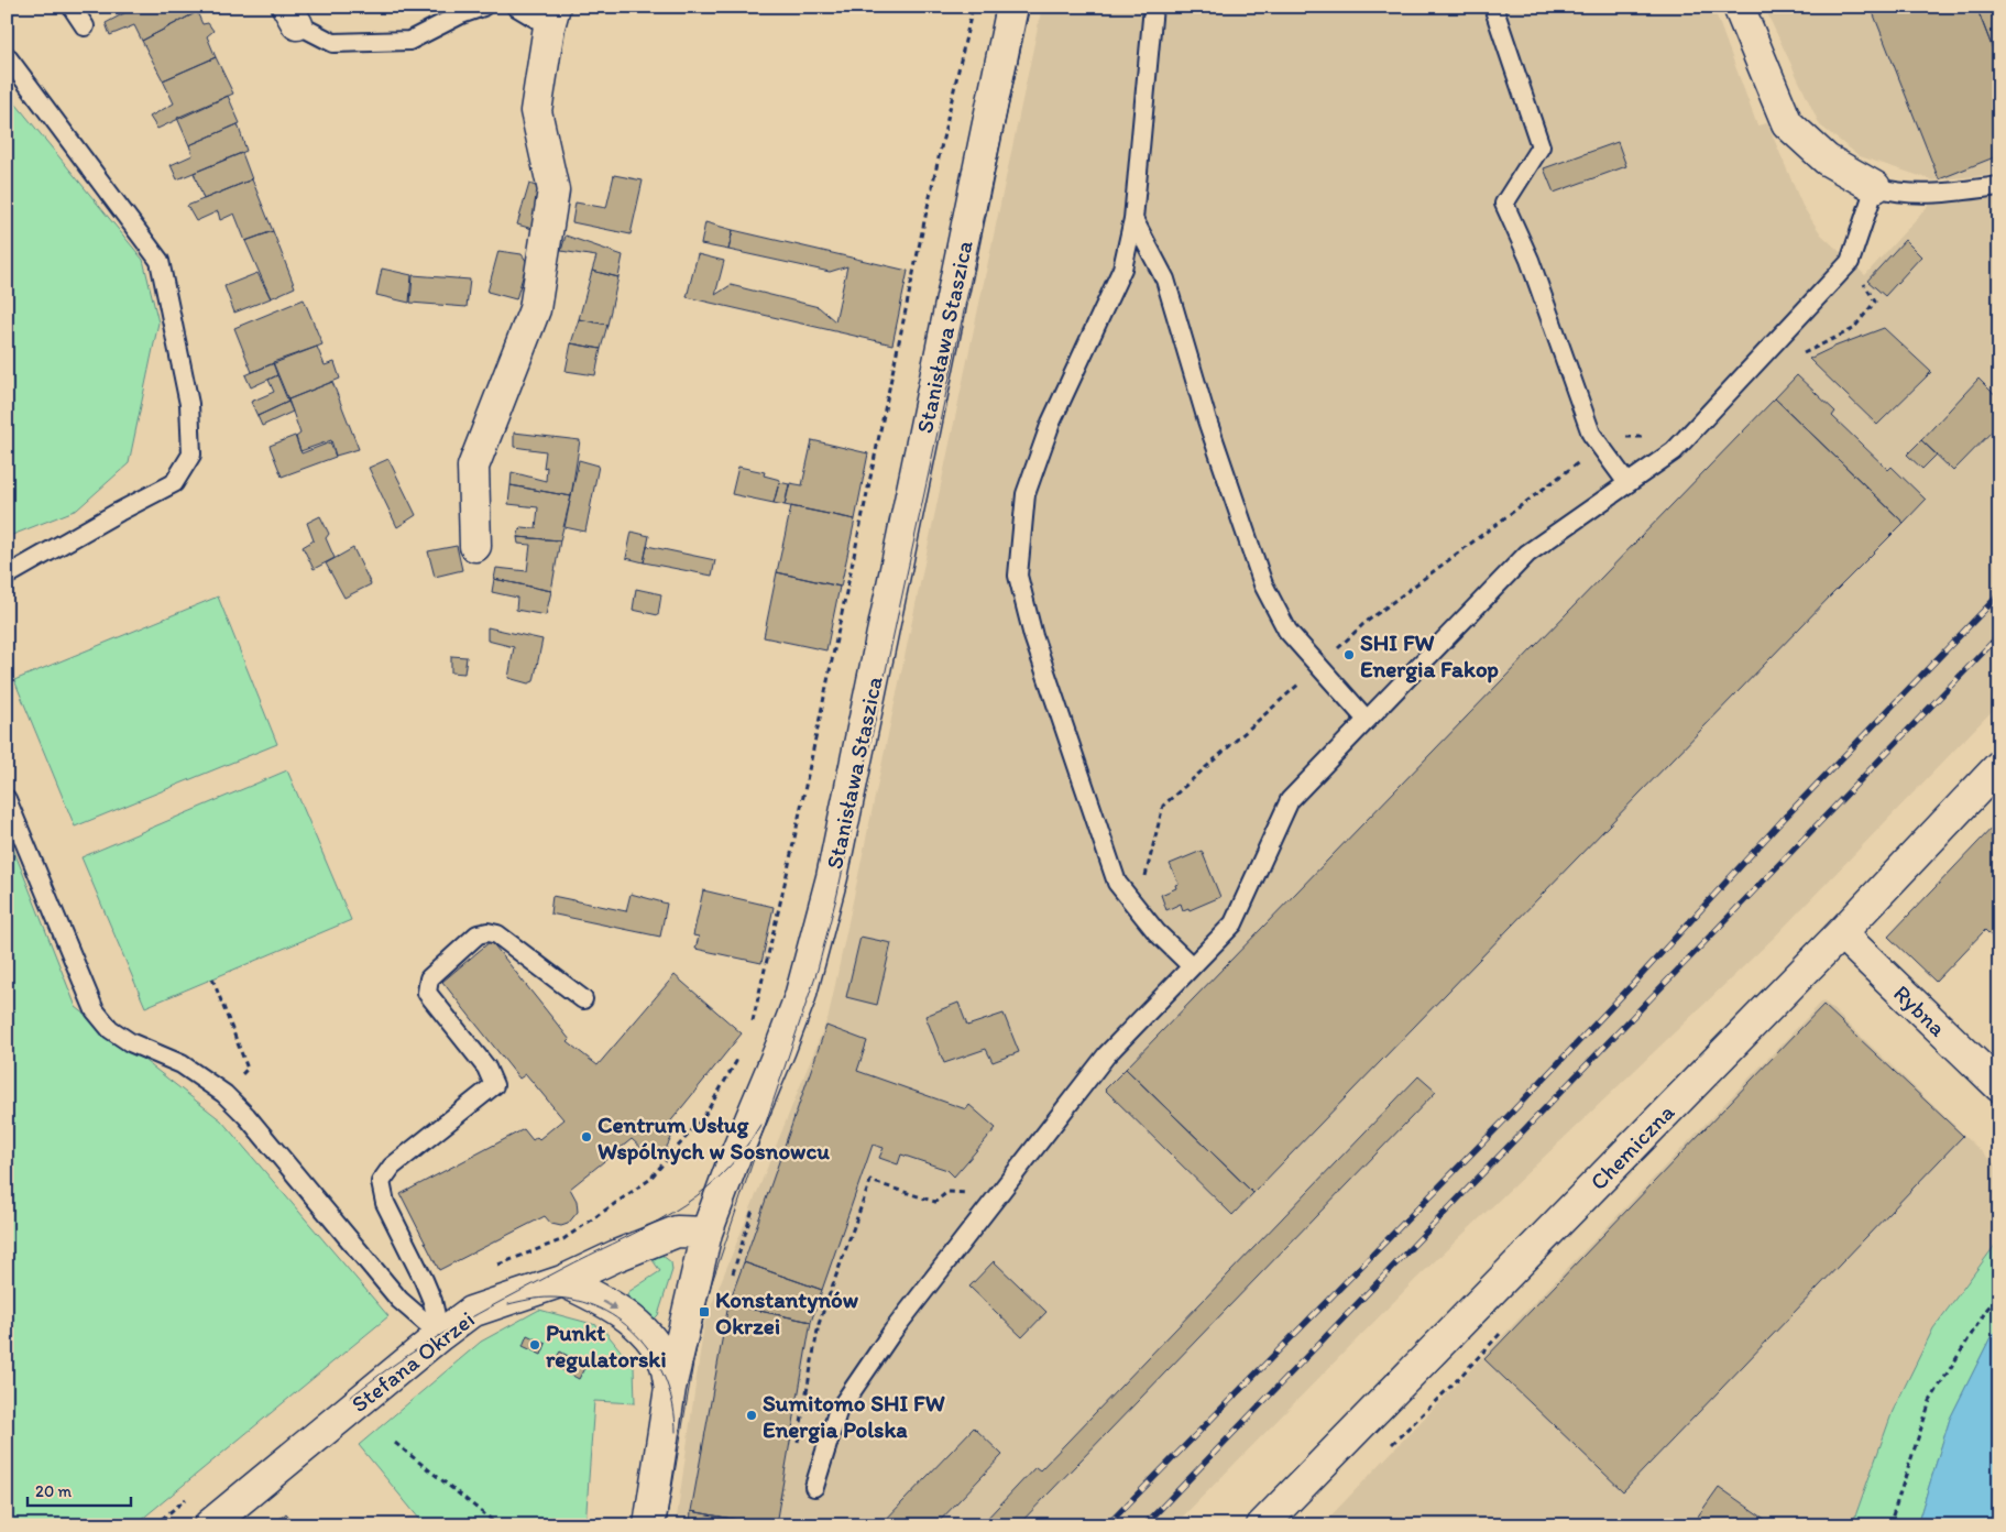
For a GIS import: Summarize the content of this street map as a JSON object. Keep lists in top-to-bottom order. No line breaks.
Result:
{"streets":{"street":["Stanisława Staszica","Rybna","Chemiczna","Stefana Okrzei"]},"crossings":[["Stanisława Staszica","Stefana Okrzei"],["Rybna","Chemiczna"]],"places":{"other":["SHI FW Energia Fakop","Centrum Usług Wspólnych w Sosnowcu","Punkt regulatorski","Sumitomo SHI FW Energia Polska"],"transit":["Konstantynów Okrzei"]},"scale_bar":"20 m"}
